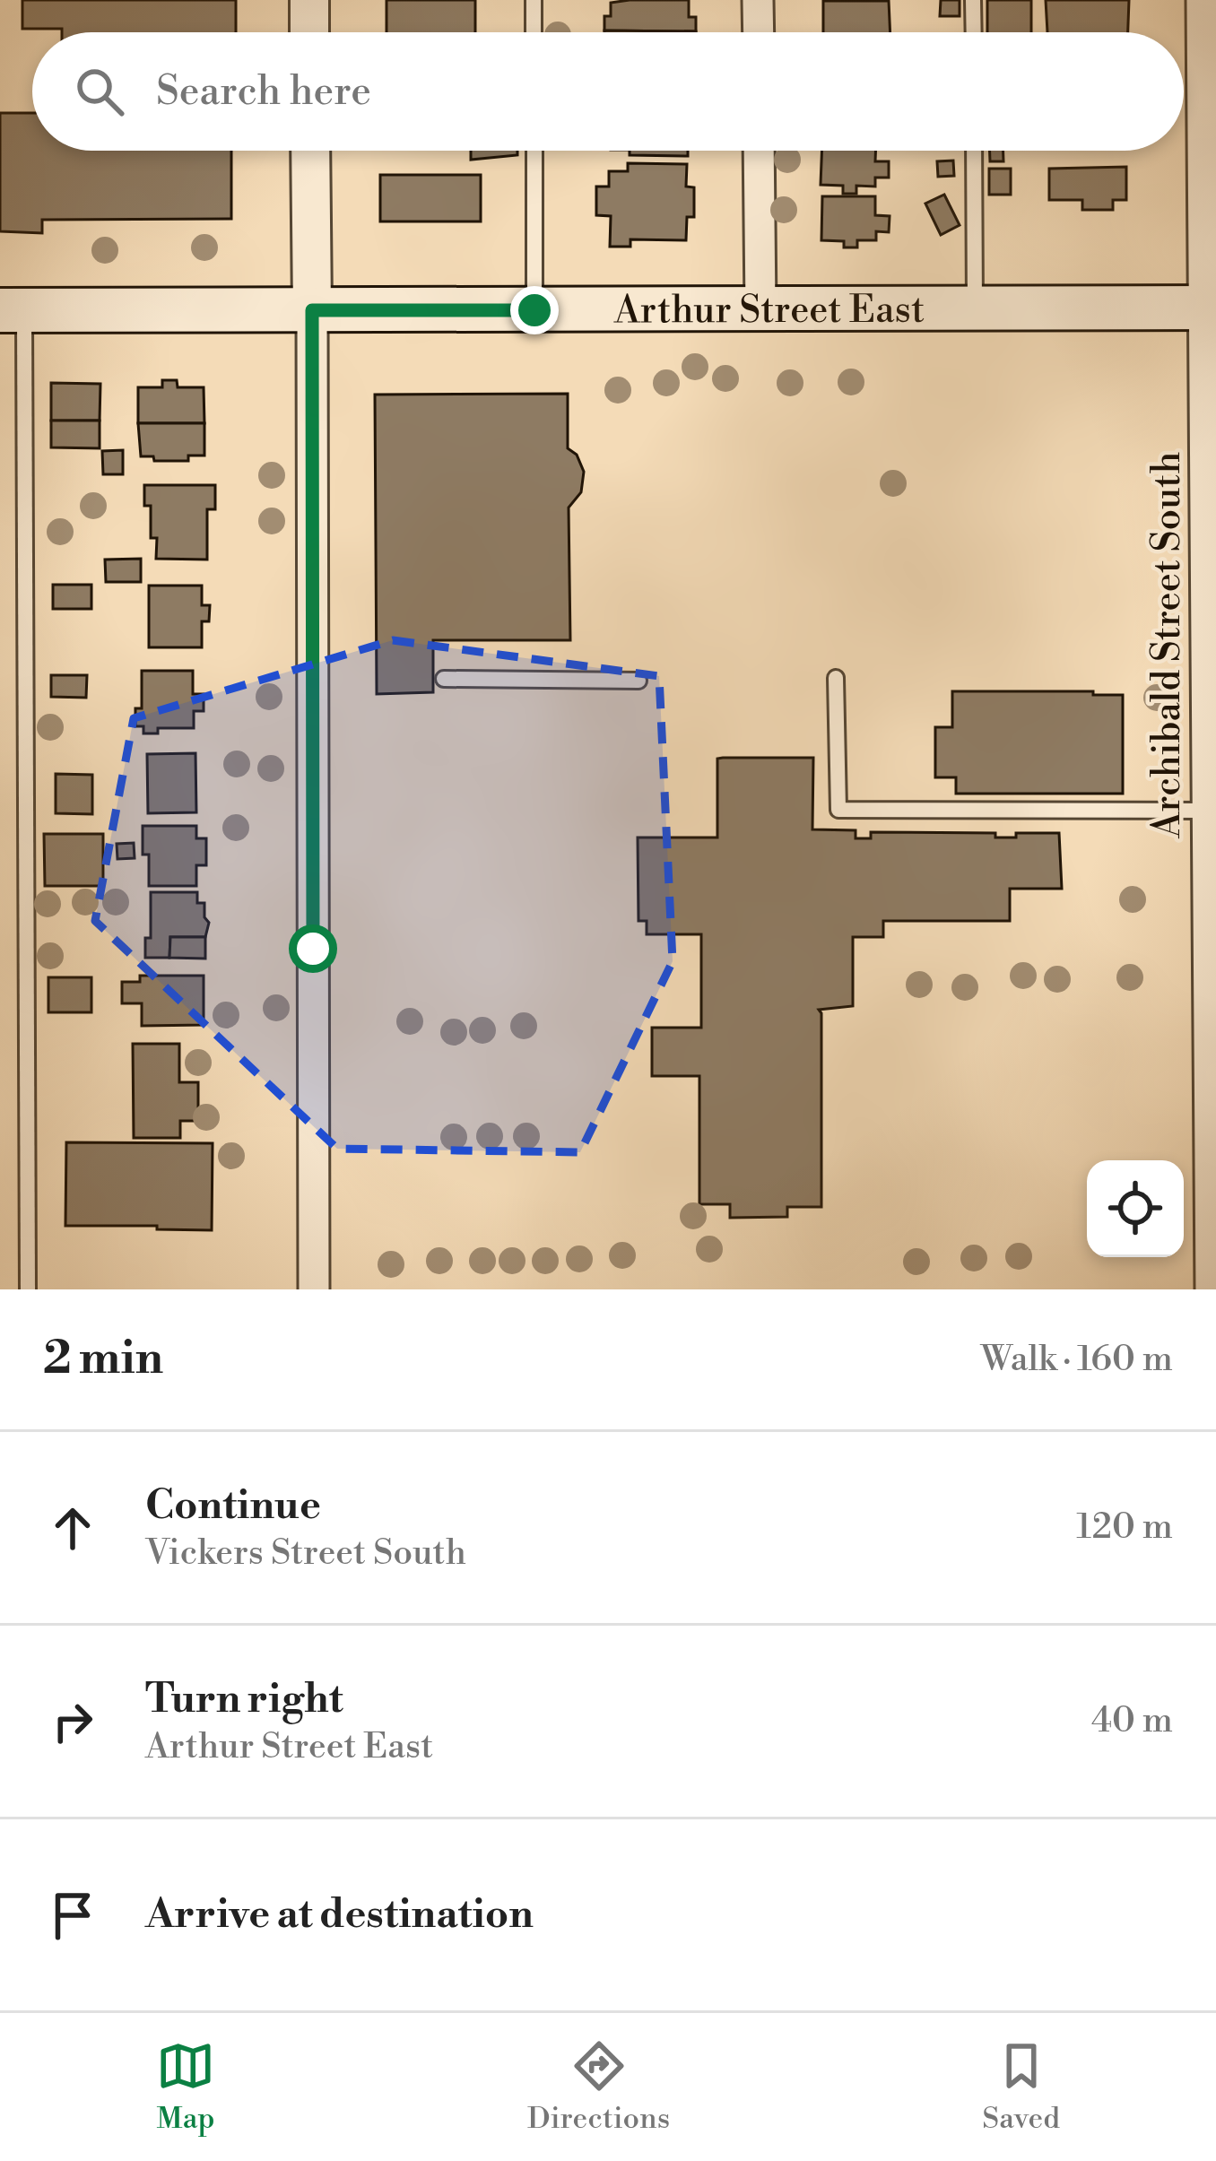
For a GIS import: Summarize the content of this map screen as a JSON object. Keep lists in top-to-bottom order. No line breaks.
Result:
{"streets":{"main road":["Arthur Street East"],"street":["Archibald Street South"]},"crossings":[["Arthur Street East","Archibald Street South"]],"page":{"search":"Search here","heading":["2 min","Walk · 160 m"],"list":[["Continue","Vickers Street South","120 m"],["Turn right","Arthur Street East","40 m"],"Arrive at destination"],"nav":["Map","Directions","Saved"]}}
